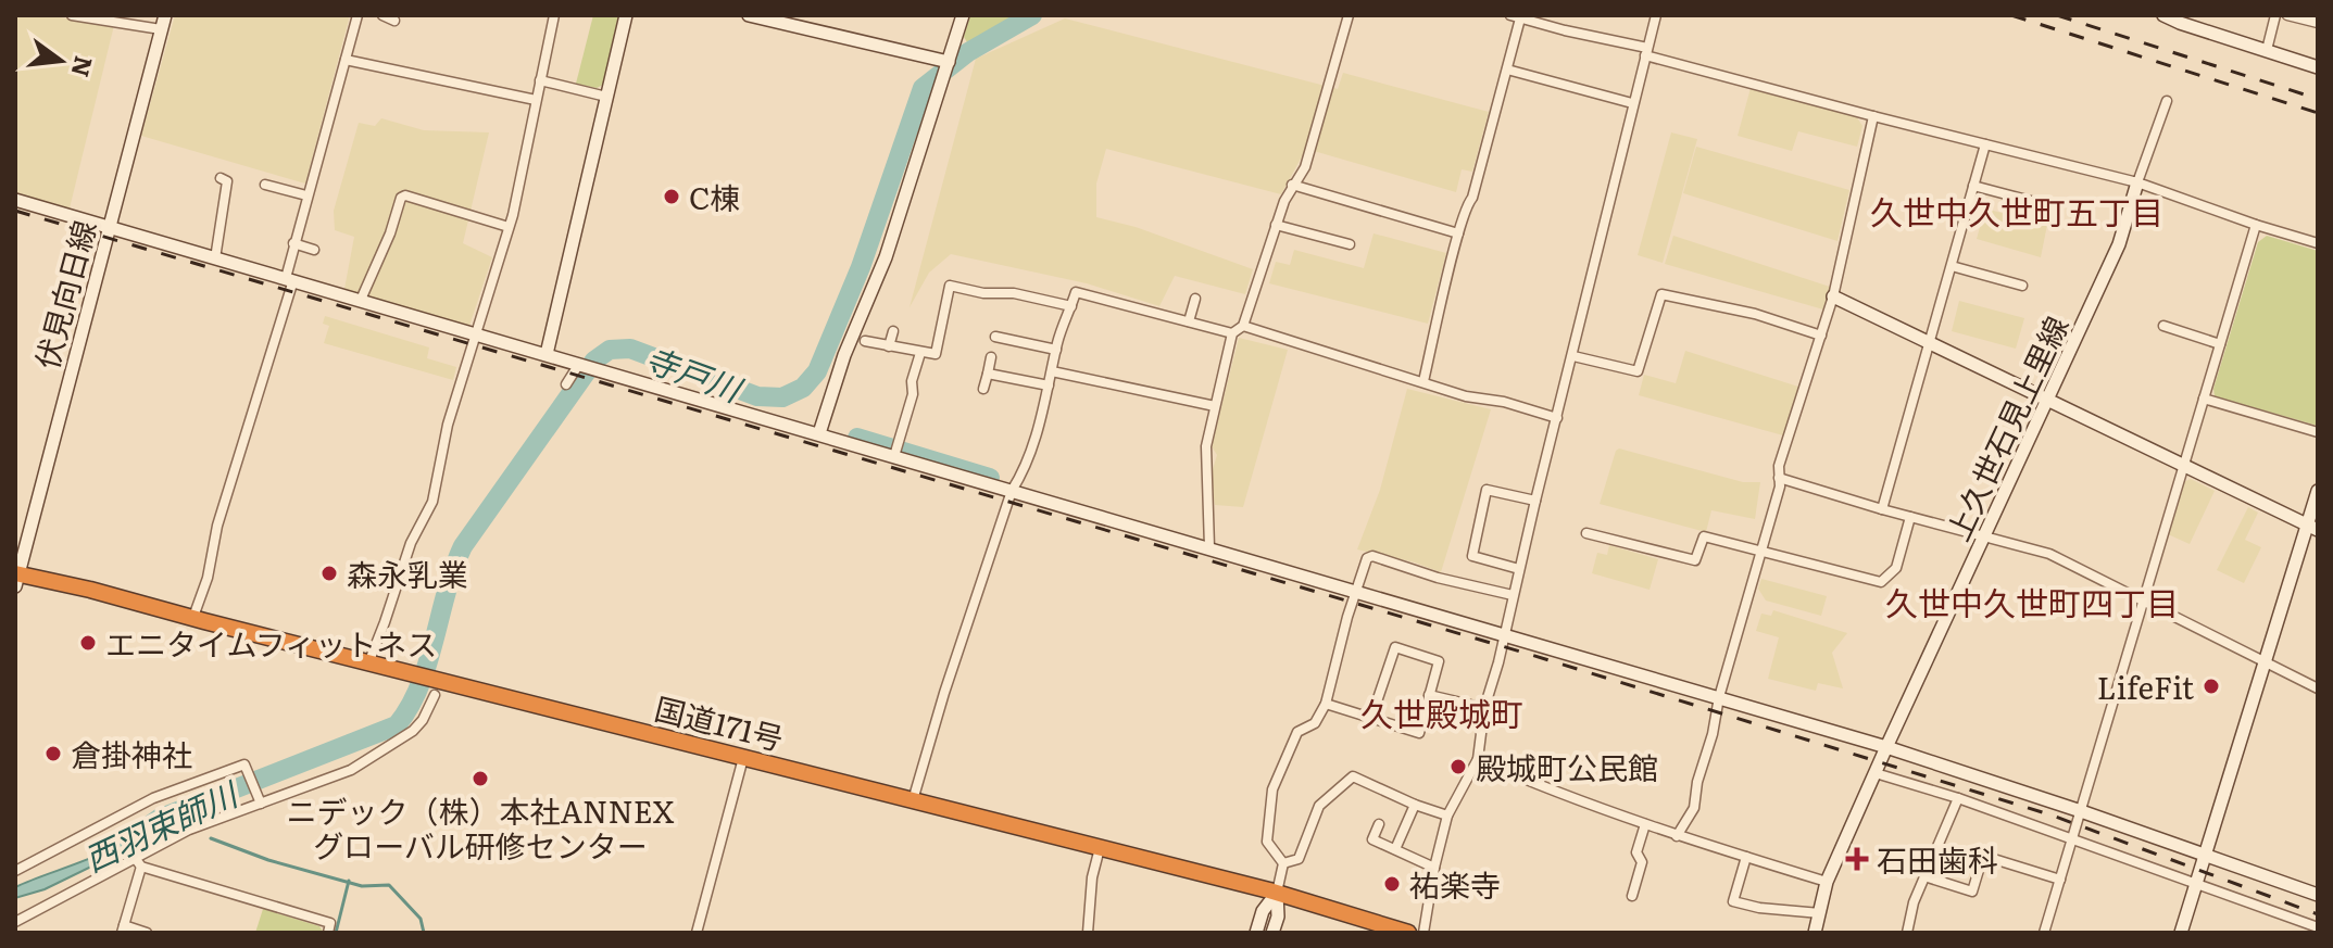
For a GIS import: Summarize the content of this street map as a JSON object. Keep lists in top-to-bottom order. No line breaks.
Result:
{"streets":{"highway":["国道171号"],"street":["伏見向日線","上久世石見上里線"]},"crossings":[["伏見向日線","国道171号"]],"districts":["久世中久世町五丁目","久世中久世町四丁目","久世殿城町"],"water":["寺戸川","西羽束師川"],"places":{"other":["C棟","森永乳業","エニタイムフィットネス","LifeFit","倉掛神社","殿城町公民館","ニデック（株）本社ANNEX グローバル研修センター","祐楽寺"],"health":["石田歯科"]},"north":"right"}
